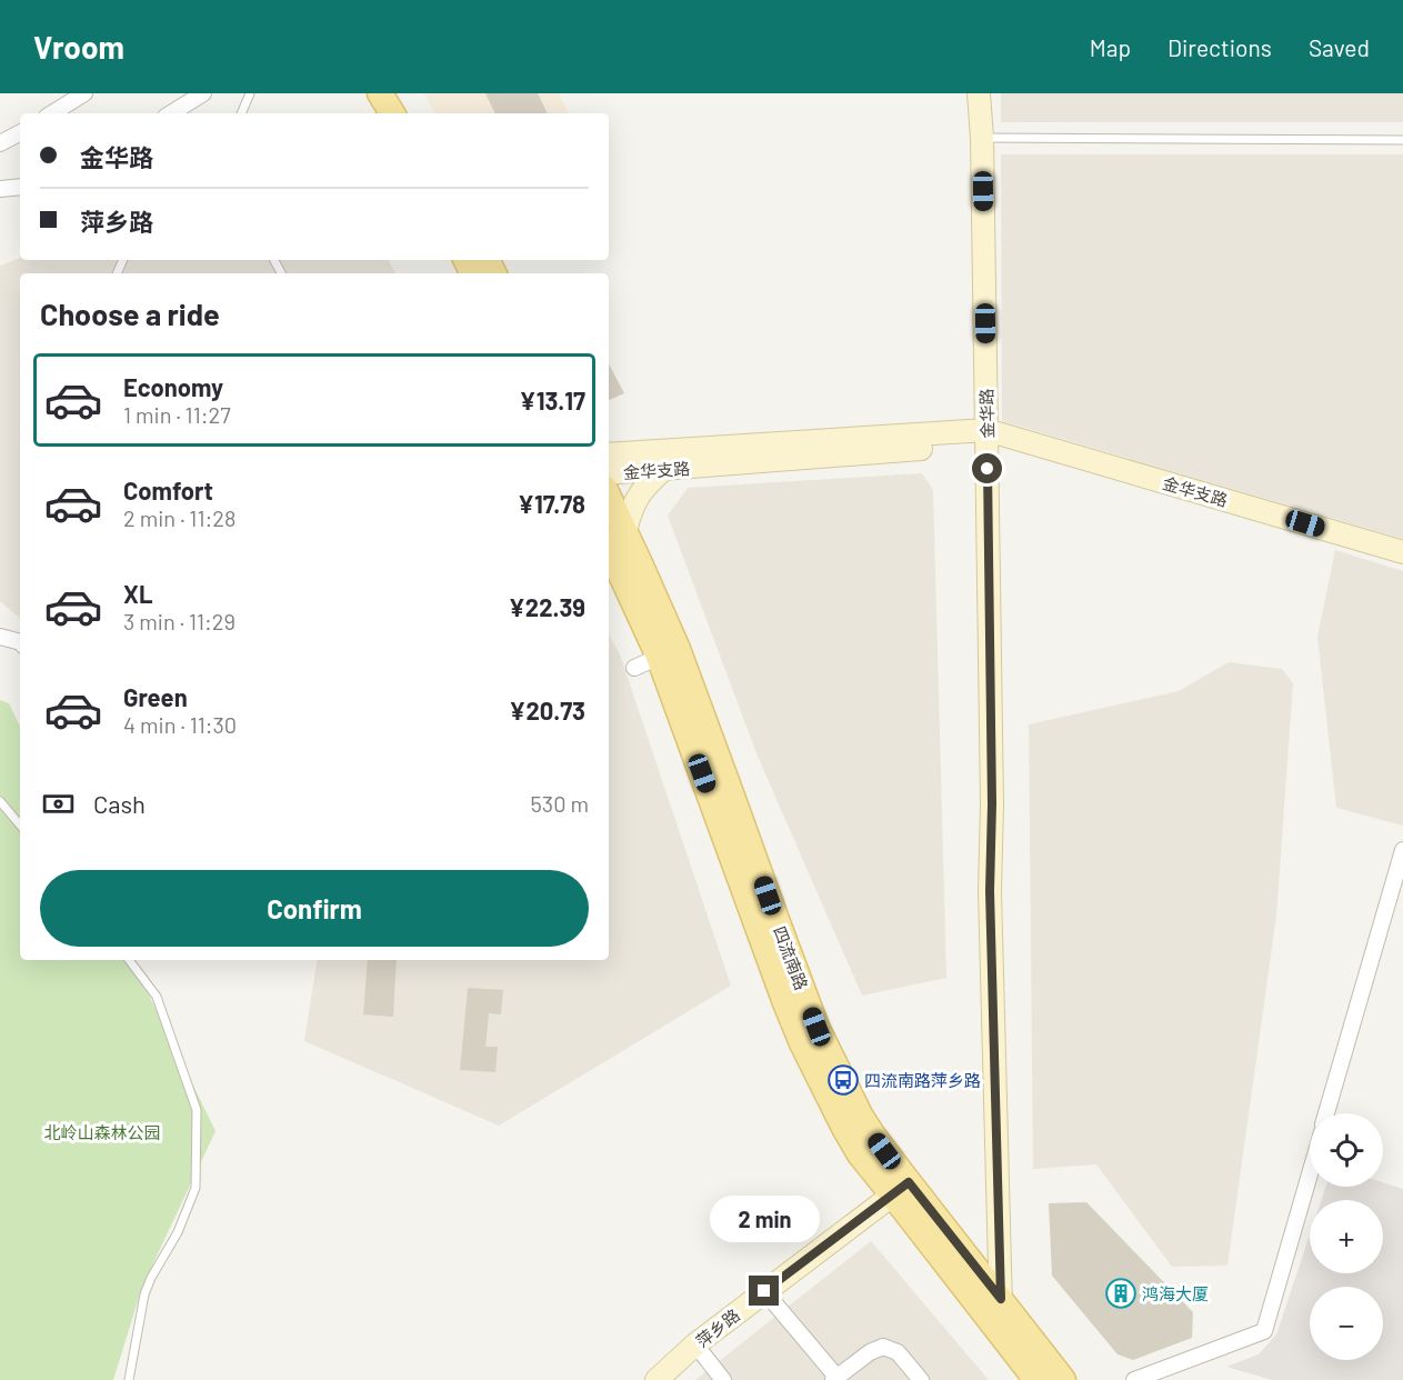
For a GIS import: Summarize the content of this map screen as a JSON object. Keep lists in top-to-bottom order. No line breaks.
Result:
{"streets":{"main road":["金华路","金华支路","四流南路","萍乡路"]},"crossings":[["金华路","金华支路"],["金华路","四流南路"],["四流南路","萍乡路"]],"parks":["北岭山森林公园"],"places":{"bus stop":["四流南路萍乡路"],"building":["鸿海大厦"]},"page":{"header":"Vroom","nav":["Map","Directions","Saved"],"banner":["金华路","萍乡路"],"heading":"Choose a ride","list":[{"name":"Economy","note":"1 min · 11:27","value":"¥13.17"},{"name":"Comfort","note":"2 min · 11:28","value":"¥17.78"},{"name":"XL","note":"3 min · 11:29","value":"¥22.39"},{"name":"Green","note":"4 min · 11:30","value":"¥20.73"}],"pay":["Cash","530 m"],"buttons":"Confirm","map_buttons":["+","−"],"bubble":"2 min"}}
